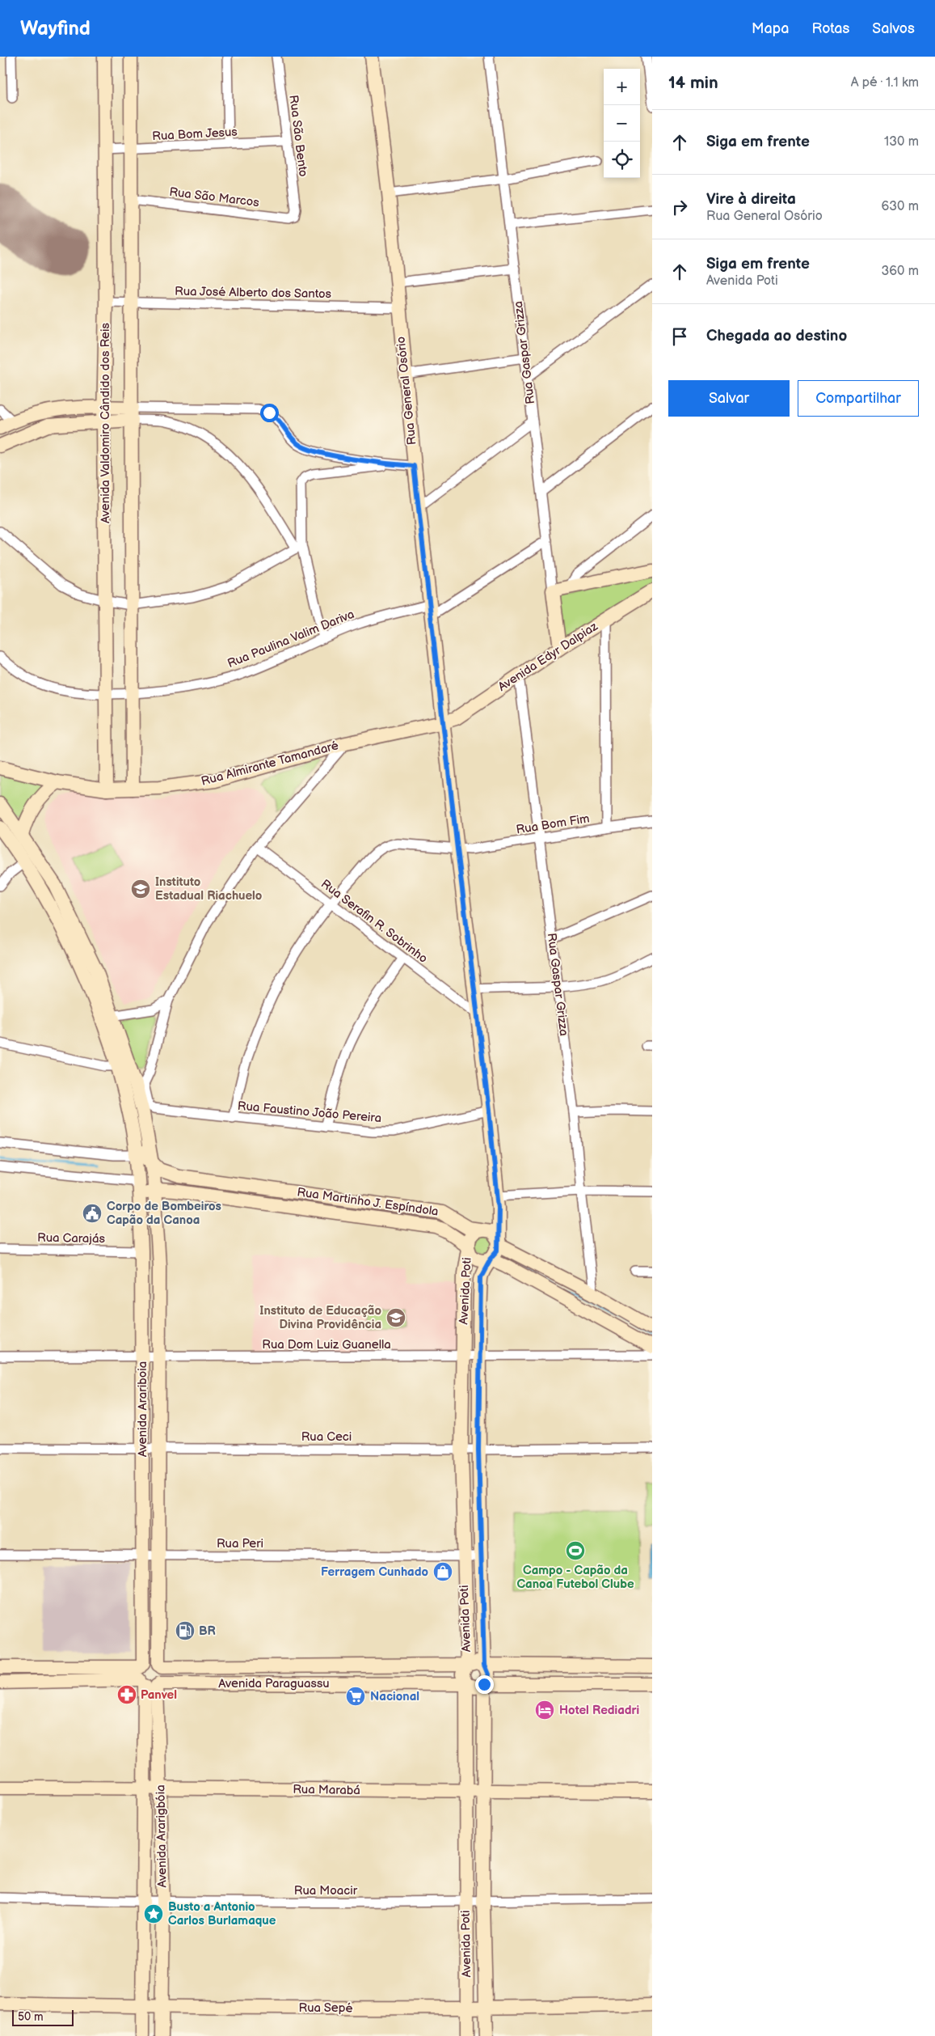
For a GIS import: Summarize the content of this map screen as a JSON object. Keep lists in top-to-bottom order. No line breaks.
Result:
{"streets":{"street":["Rua Bom Jesus","Rua São Bento","Rua São Marcos","Rua José Alberto dos Santos","Rua Gaspar Grizza","Rua General Osório","Avenida Valdomiro Cândido dos Reis","Rua Paulina Valim Dariva","Avenida Edyr Dalpiaz","Rua Almirante Tamandaré","Rua Bom Fim","Rua Serafin R. Sobrinho","Rua Faustino João Pereira","Rua Martinho J. Espíndola","Rua Carajás","Avenida Poti","Rua Dom Luiz Guanella","Avenida Arariboia","Rua Ceci","Rua Peri","Avenida Paraguassu","Rua Marabá","Avenida Ararigbóia","Rua Moacir","Rua Sepé"]},"crossings":[["Rua Bom Jesus","Rua São Bento"],["Rua Bom Jesus","Avenida Valdomiro Cândido dos Reis"],["Rua São Bento","Rua São Marcos"],["Rua José Alberto dos Santos","Rua General Osório"],["Rua José Alberto dos Santos","Avenida Valdomiro Cândido dos Reis"],["Rua Gaspar Grizza","Rua Paulina Valim Dariva"],["Rua Gaspar Grizza","Avenida Edyr Dalpiaz"],["Rua Gaspar Grizza","Rua Bom Fim"],["Rua Gaspar Grizza","Rua Martinho J. Espíndola"],["Rua General Osório","Rua Paulina Valim Dariva"],["Rua General Osório","Avenida Edyr Dalpiaz"],["Rua General Osório","Rua Almirante Tamandaré"],["Rua General Osório","Rua Bom Fim"],["Rua General Osório","Rua Serafin R. Sobrinho"],["Rua General Osório","Rua Faustino João Pereira"],["Rua General Osório","Rua Martinho J. Espíndola"],["Rua General Osório","Avenida Poti"],["Avenida Valdomiro Cândido dos Reis","Rua Paulina Valim Dariva"],["Avenida Valdomiro Cândido dos Reis","Rua Almirante Tamandaré"],["Avenida Edyr Dalpiaz","Rua Almirante Tamandaré"],["Rua Bom Fim","Rua Serafin R. Sobrinho"],["Rua Bom Fim","Rua Faustino João Pereira"],["Rua Faustino João Pereira","Avenida Arariboia"],["Rua Martinho J. Espíndola","Avenida Poti"],["Rua Martinho J. Espíndola","Avenida Arariboia"],["Rua Carajás","Avenida Arariboia"],["Avenida Poti","Rua Dom Luiz Guanella"],["Avenida Poti","Rua Ceci"],["Avenida Poti","Rua Peri"],["Avenida Poti","Avenida Paraguassu"],["Avenida Poti","Rua Marabá"],["Avenida Poti","Rua Moacir"],["Avenida Poti","Rua Sepé"],["Rua Dom Luiz Guanella","Avenida Arariboia"],["Avenida Arariboia","Rua Ceci"],["Avenida Arariboia","Rua Peri"],["Avenida Arariboia","Avenida Paraguassu"],["Avenida Arariboia","Avenida Ararigbóia"],["Avenida Paraguassu","Avenida Ararigbóia"],["Rua Marabá","Avenida Ararigbóia"],["Avenida Ararigbóia","Rua Moacir"],["Avenida Ararigbóia","Rua Sepé"]],"places":{"school or university":["Instituto Estadual Riachuelo","Instituto de Educação Divina Providência"],"public building":["Corpo de Bombeiros Capão da Canoa"],"sports":["Campo - Capão da Canoa Futebol Clube"],"shop":["Ferragem Cunhado"],"fuel station":["BR"],"pharmacy":["Panvel"],"supermarket":["Nacional"],"hotel":["Hotel Rediadri"],"place":["Busto a Antonio Carlos Burlamaque"]},"scale_bar":"50 m","page":{"header":"Wayfind","nav":["Mapa","Rotas","Salvos"],"heading":["14 min","A pé · 1.1 km"],"map_buttons":["+","−"],"list":[["Siga em frente","130 m"],["Vire à direita","Rua General Osório","630 m"],["Siga em frente","Avenida Poti","360 m"],"Chegada ao destino"],"buttons":["Salvar","Compartilhar"],"scale":"50 m"}}
